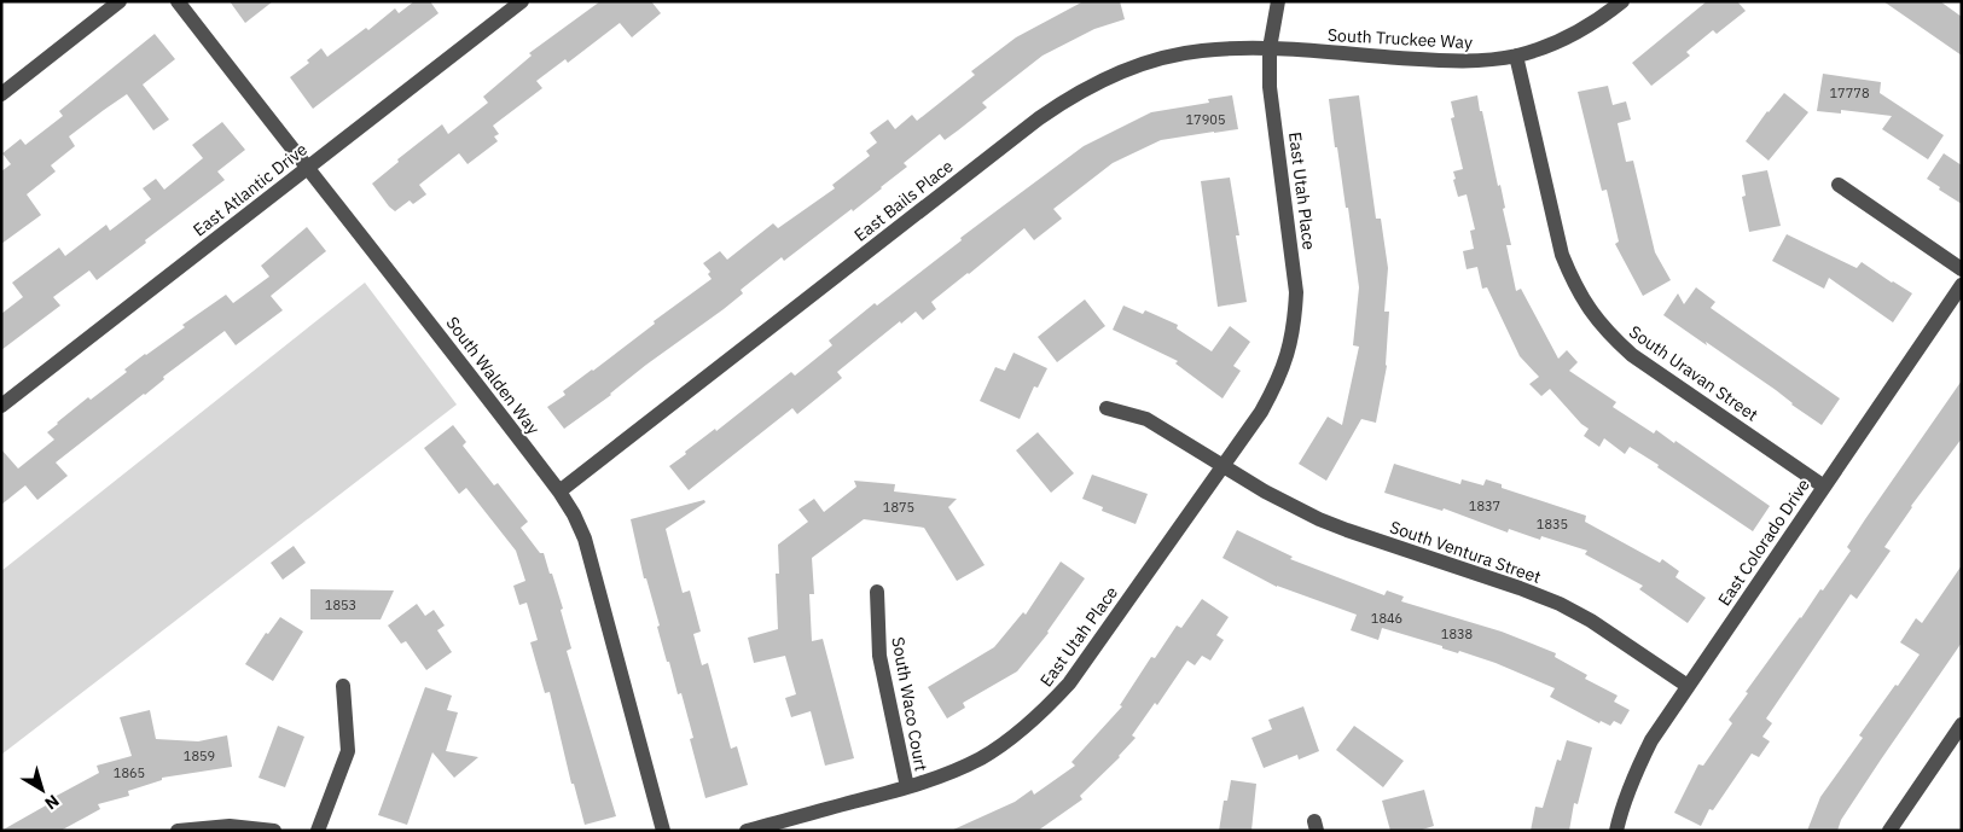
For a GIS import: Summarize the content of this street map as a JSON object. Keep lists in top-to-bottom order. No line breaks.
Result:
{"streets":{"street":["South Truckee Way","East Atlantic Drive","East Utah Place","East Bails Place","South Uravan Street","South Walden Way","East Colorado Drive","South Ventura Street","South Waco Court"]},"crossings":[["South Truckee Way","East Utah Place"],["South Truckee Way","East Bails Place"],["South Truckee Way","South Uravan Street"],["East Atlantic Drive","South Walden Way"],["East Utah Place","East Bails Place"],["East Utah Place","South Ventura Street"],["East Utah Place","South Waco Court"],["East Bails Place","South Walden Way"],["South Uravan Street","East Colorado Drive"],["East Colorado Drive","South Ventura Street"]],"house_numbers":["17778","17905","1837","1875","1835","1853","1846","1838","1859","1865"],"north":"bottom right"}
